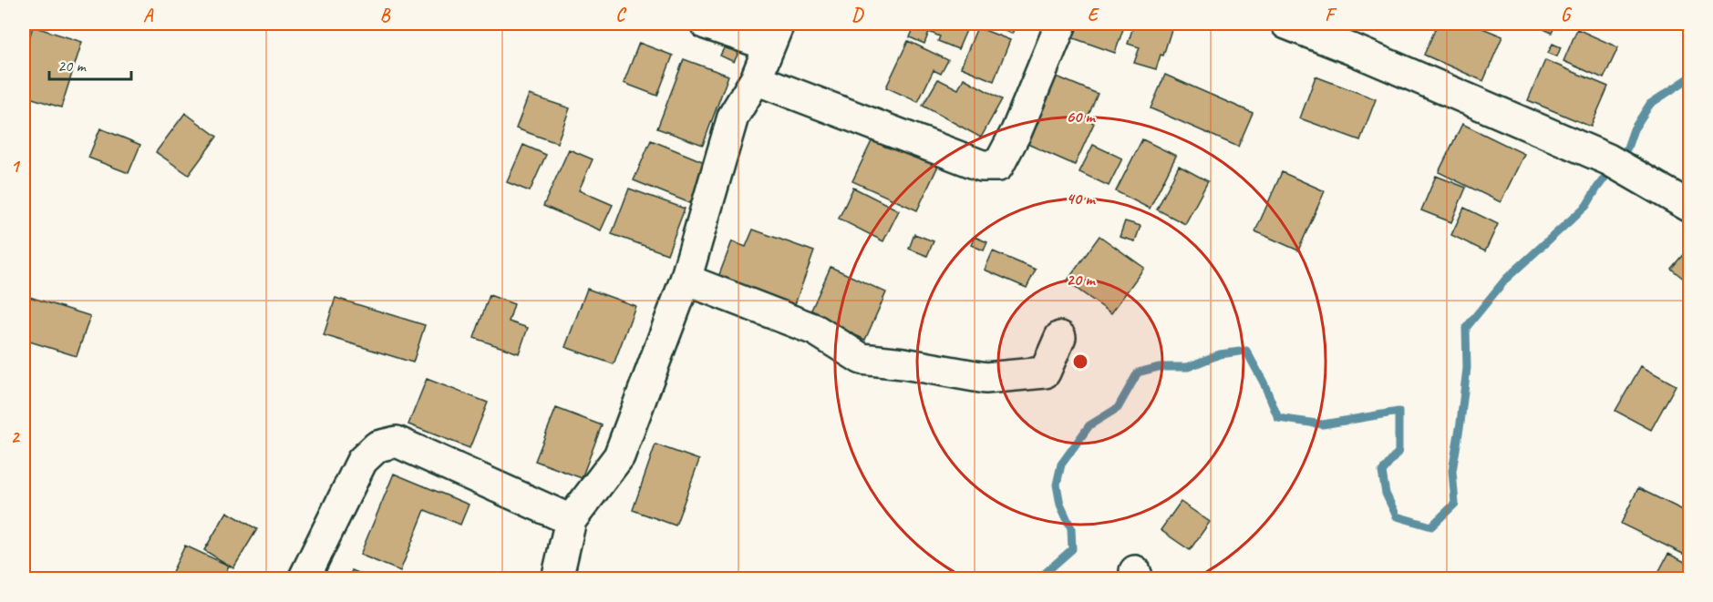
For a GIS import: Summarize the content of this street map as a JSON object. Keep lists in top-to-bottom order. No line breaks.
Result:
{"scale_bar":"20 m","grid":{"columns":["A","B","C","D","E","F","G"],"rows":["1","2"]},"rings":["60 m","40 m","20 m"]}
